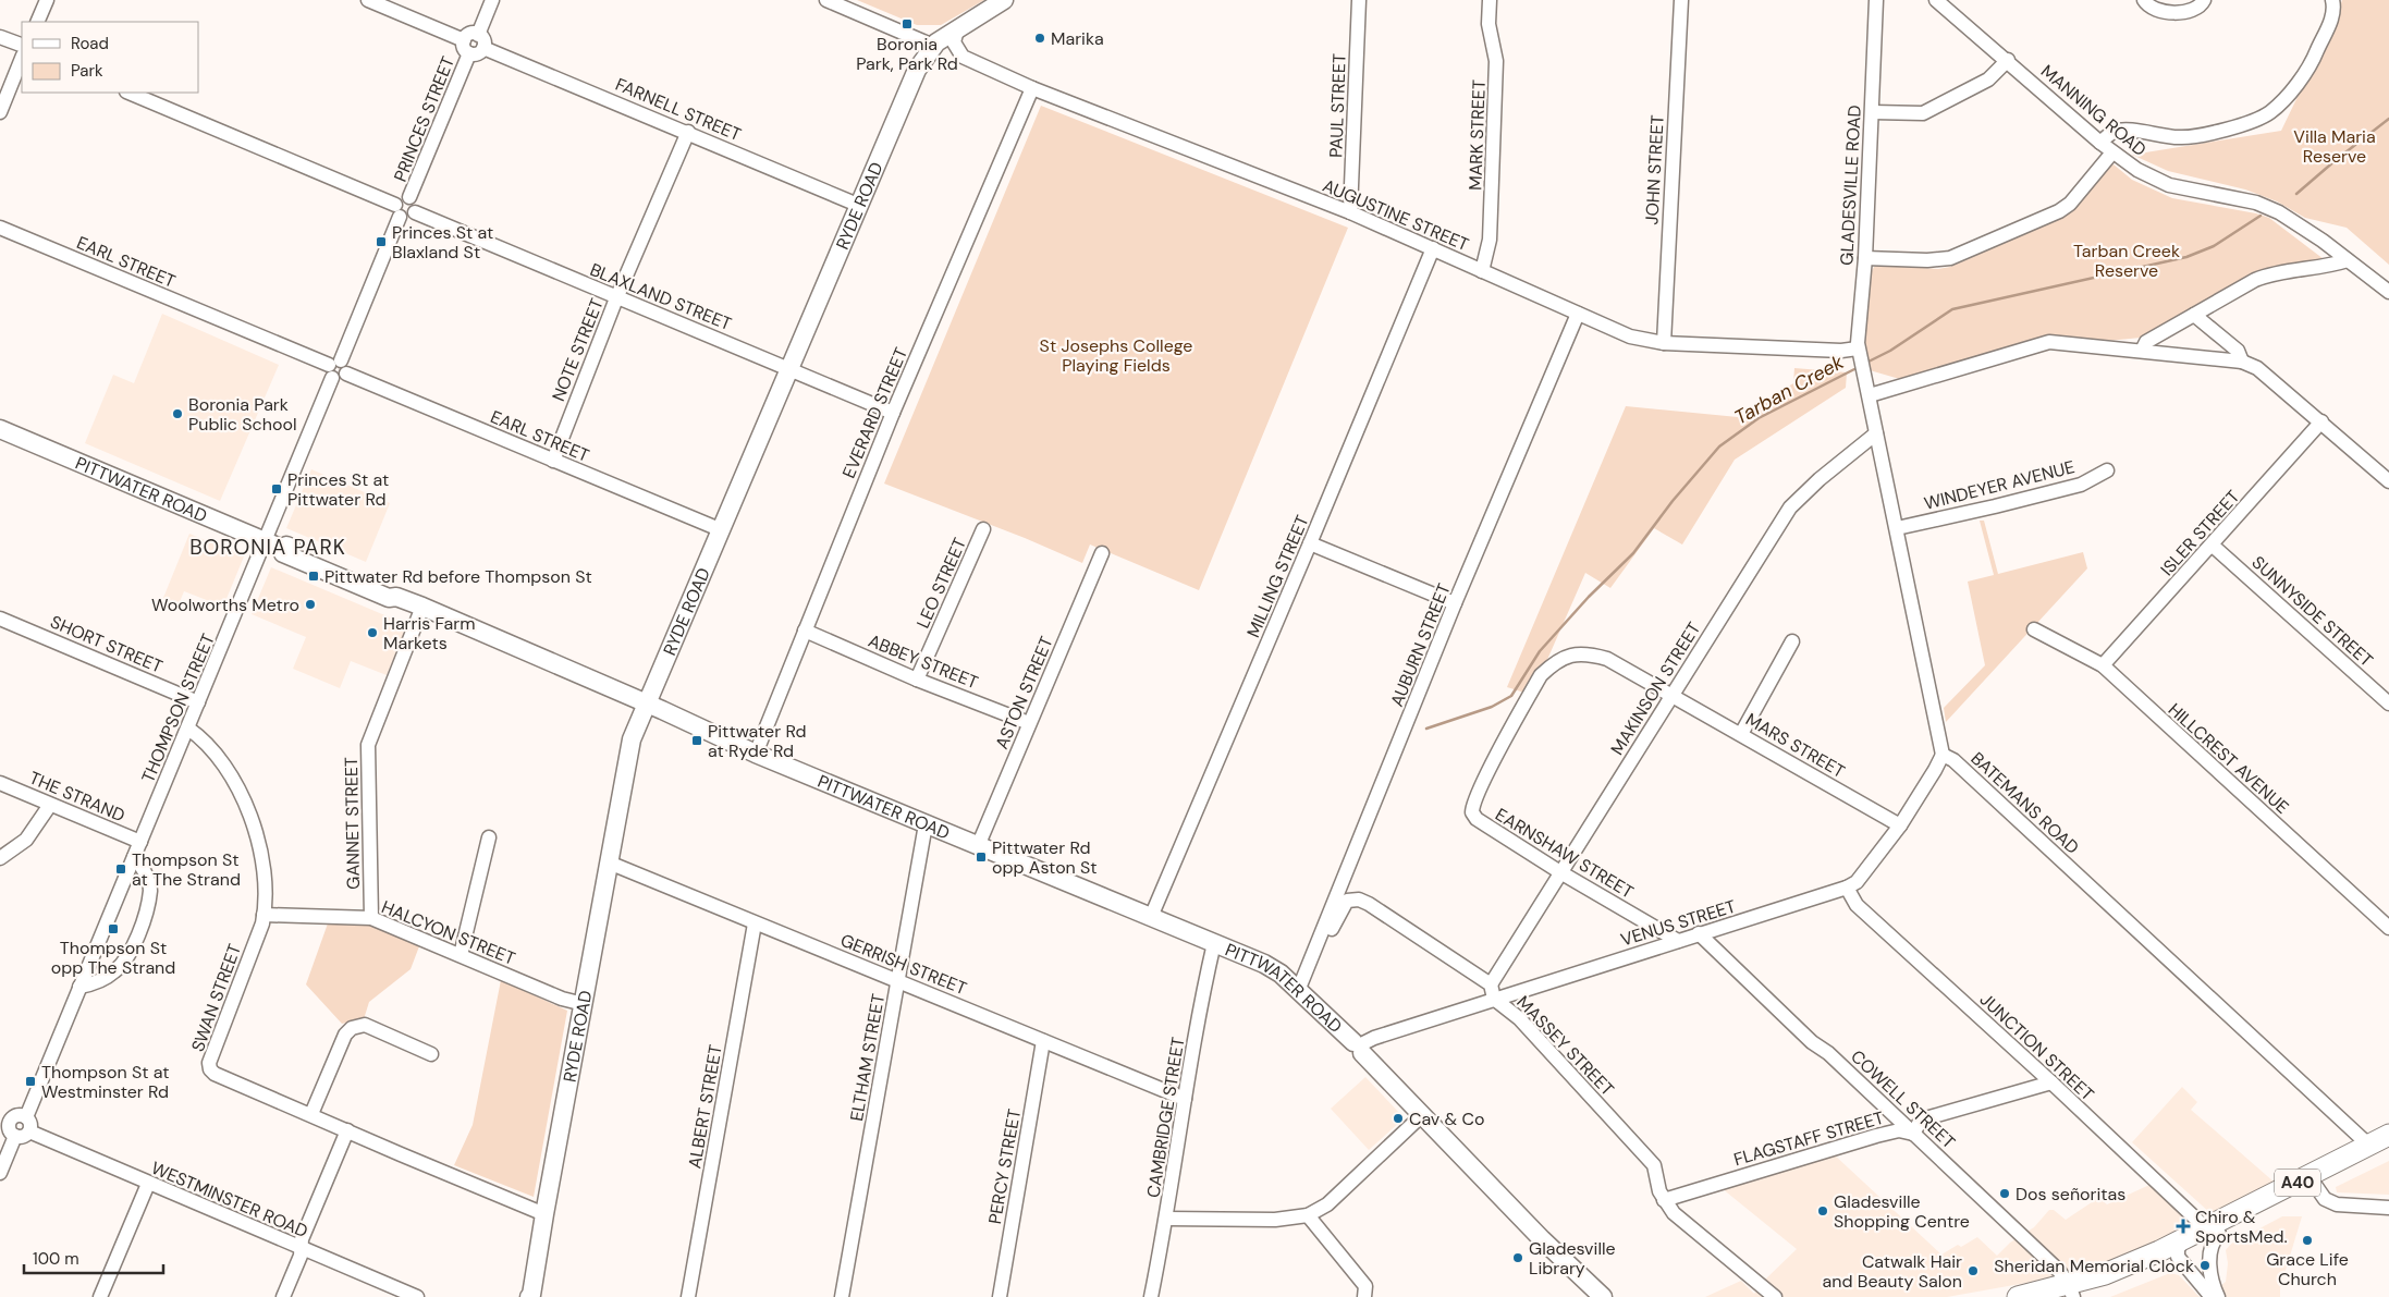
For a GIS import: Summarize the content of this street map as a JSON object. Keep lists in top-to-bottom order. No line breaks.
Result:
{"streets":{"highway":["A40"],"main road":["RYDE ROAD","PITTWATER ROAD"],"street":["PAUL STREET","FARNELL STREET","MANNING ROAD","PRINCES STREET","MARK STREET","JOHN STREET","GLADESVILLE ROAD","AUGUSTINE STREET","EARL STREET","BLAXLAND STREET","NOTE STREET","EVERARD STREET","WINDEYER AVENUE","ISLER STREET","MILLING STREET","LEO STREET","SUNNYSIDE STREET","SHORT STREET","AUBURN STREET","ABBEY STREET","MAKINSON STREET","ASTON STREET","THOMPSON STREET","MARS STREET","HILLCREST AVENUE","THE STRAND","BATEMANS ROAD","GANNET STREET","EARNSHAW STREET","VENUS STREET","HALCYON STREET","GERRISH STREET","SWAN STREET","MASSEY STREET","JUNCTION STREET","ELTHAM STREET","COWELL STREET","ALBERT STREET","CAMBRIDGE STREET","FLAGSTAFF STREET","PERCY STREET","WESTMINSTER ROAD"]},"crossings":[["PAUL STREET","AUGUSTINE STREET"],["FARNELL STREET","PRINCES STREET"],["FARNELL STREET","RYDE ROAD"],["FARNELL STREET","NOTE STREET"],["PRINCES STREET","BLAXLAND STREET"],["MARK STREET","AUGUSTINE STREET"],["JOHN STREET","AUGUSTINE STREET"],["GLADESVILLE ROAD","AUGUSTINE STREET"],["GLADESVILLE ROAD","BATEMANS ROAD"],["RYDE ROAD","AUGUSTINE STREET"],["RYDE ROAD","EARL STREET"],["RYDE ROAD","BLAXLAND STREET"],["RYDE ROAD","PITTWATER ROAD"],["RYDE ROAD","HALCYON STREET"],["RYDE ROAD","GERRISH STREET"],["RYDE ROAD","SWAN STREET"],["AUGUSTINE STREET","EVERARD STREET"],["AUGUSTINE STREET","MILLING STREET"],["AUGUSTINE STREET","AUBURN STREET"],["EARL STREET","NOTE STREET"],["BLAXLAND STREET","NOTE STREET"],["BLAXLAND STREET","EVERARD STREET"],["EVERARD STREET","PITTWATER ROAD"],["EVERARD STREET","ABBEY STREET"],["WINDEYER AVENUE","BATEMANS ROAD"],["PITTWATER ROAD","MILLING STREET"],["PITTWATER ROAD","AUBURN STREET"],["PITTWATER ROAD","ASTON STREET"],["PITTWATER ROAD","THOMPSON STREET"],["PITTWATER ROAD","GANNET STREET"],["PITTWATER ROAD","VENUS STREET"],["PITTWATER ROAD","ELTHAM STREET"],["PITTWATER ROAD","CAMBRIDGE STREET"],["ISLER STREET","SUNNYSIDE STREET"],["ISLER STREET","HILLCREST AVENUE"],["LEO STREET","ABBEY STREET"],["SHORT STREET","THOMPSON STREET"],["AUBURN STREET","MASSEY STREET"],["ABBEY STREET","ASTON STREET"],["MAKINSON STREET","MARS STREET"],["MAKINSON STREET","BATEMANS ROAD"],["MAKINSON STREET","EARNSHAW STREET"],["MAKINSON STREET","VENUS STREET"],["MAKINSON STREET","MASSEY STREET"],["THOMPSON STREET","THE STRAND"],["THOMPSON STREET","SWAN STREET"],["THOMPSON STREET","WESTMINSTER ROAD"],["MARS STREET","EARNSHAW STREET"],["MARS STREET","VENUS STREET"],["BATEMANS ROAD","VENUS STREET"],["BATEMANS ROAD","A40"],["GANNET STREET","HALCYON STREET"],["EARNSHAW STREET","VENUS STREET"],["VENUS STREET","MASSEY STREET"],["VENUS STREET","JUNCTION STREET"],["VENUS STREET","COWELL STREET"],["HALCYON STREET","SWAN STREET"],["GERRISH STREET","ELTHAM STREET"],["GERRISH STREET","ALBERT STREET"],["GERRISH STREET","CAMBRIDGE STREET"],["GERRISH STREET","PERCY STREET"],["MASSEY STREET","FLAGSTAFF STREET"],["JUNCTION STREET","A40"],["COWELL STREET","FLAGSTAFF STREET"],["COWELL STREET","A40"]],"districts":["BORONIA PARK"],"water":["Tarban Creek"],"parks":["Villa Maria Reserve","Tarban Creek Reserve","St Josephs College Playing Fields"],"places":{"transit":["Boronia Park, Park Rd","Princes St at Blaxland St","Princes St at Pittwater Rd","Pittwater Rd before Thompson St","Pittwater Rd at Ryde Rd","Pittwater Rd opp Aston St","Thompson St at The Strand","Thompson St opp The Strand","Thompson St at Westminster Rd"],"other":["Marika","Boronia Park Public School","Woolworths Metro","Harris Farm Markets","Cav & Co","Dos señoritas","Gladesville Shopping Centre","Grace Life Church","Gladesville Library","Sheridan Memorial Clock","Catwalk Hair and Beauty Salon"],"health":["Chiro & SportsMed."]},"legend":["Road","Park"],"scale_bar":"100 m"}
